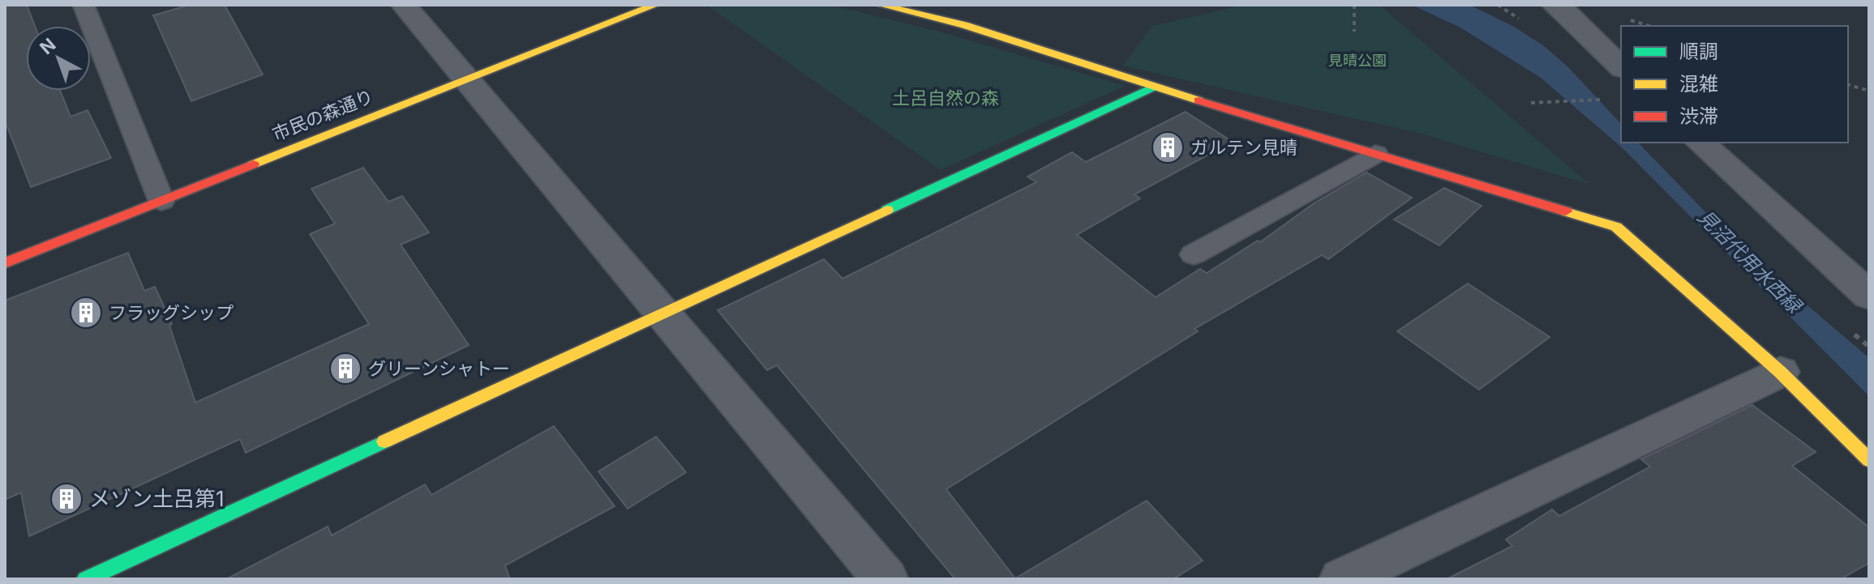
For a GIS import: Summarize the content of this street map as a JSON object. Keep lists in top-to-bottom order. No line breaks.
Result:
{"streets":{"street":["市民の森通り"]},"water":["見沼代用水西緑"],"parks":["見晴公園","土呂自然の森"],"places":{"building":["ガルテン見晴","フラッグシップ","グリーンシャトー","メゾン土呂第1"]},"legend":["順調","混雑","渋滞"],"north":"top left"}
